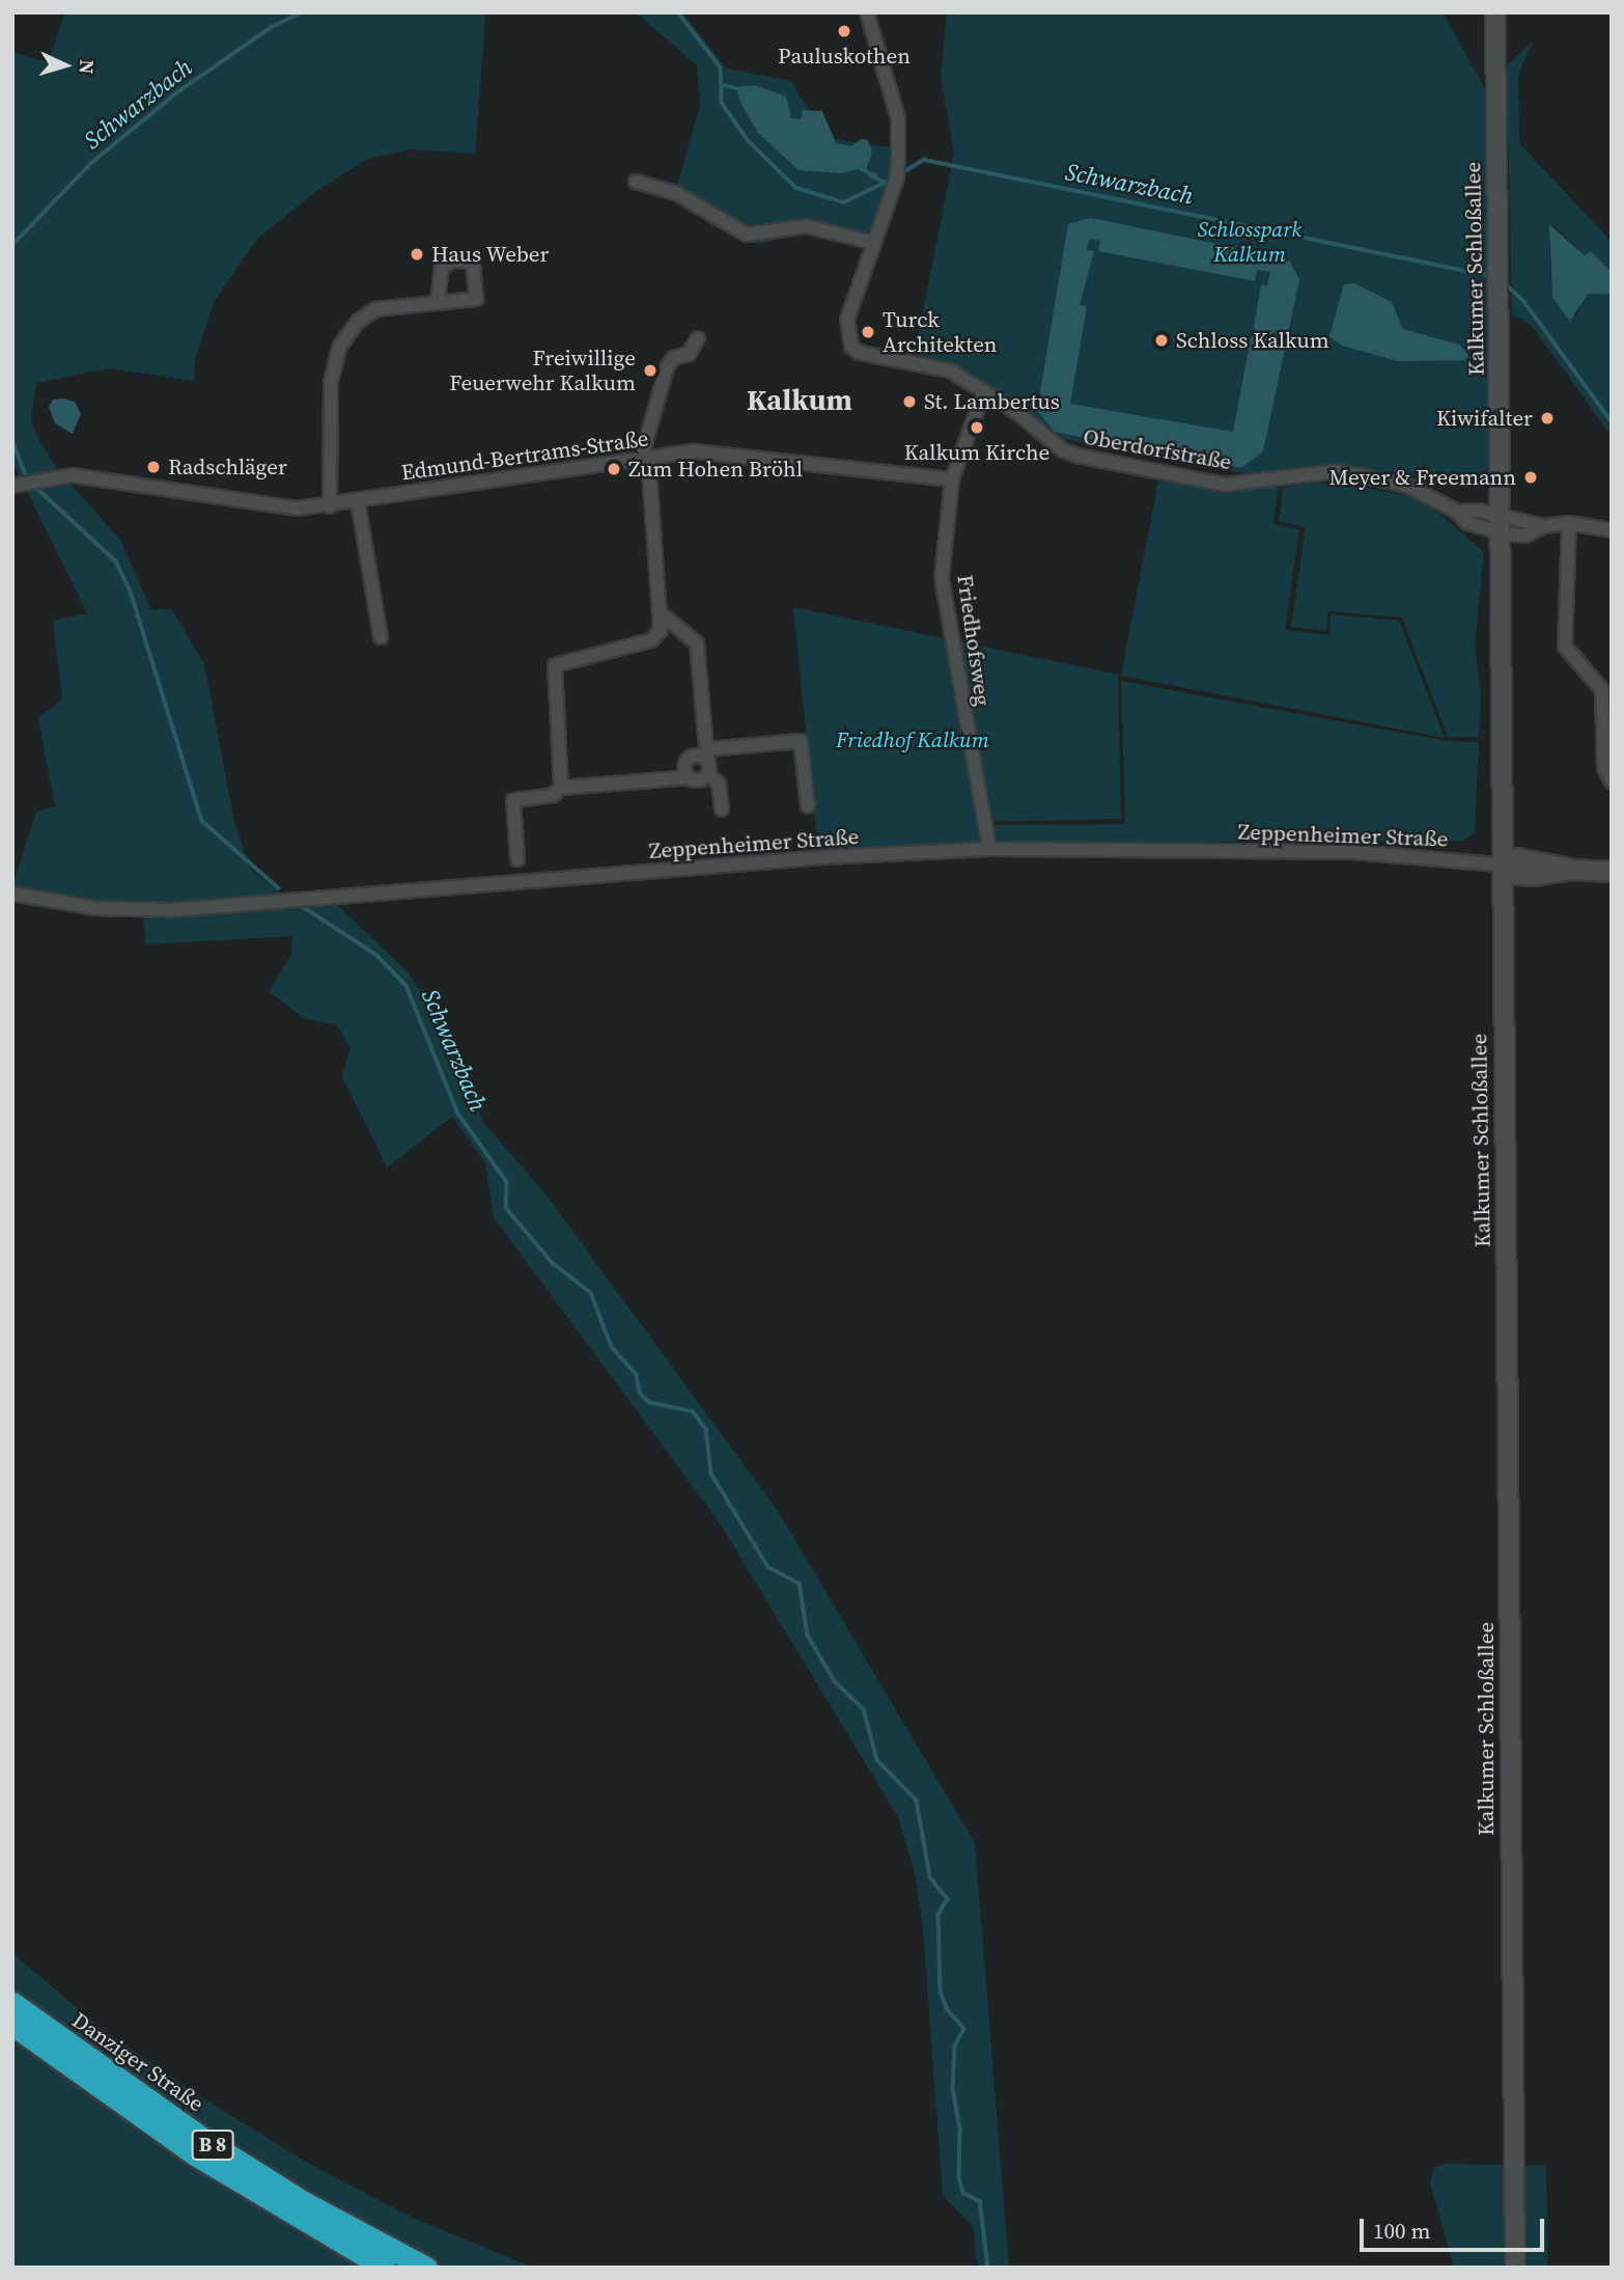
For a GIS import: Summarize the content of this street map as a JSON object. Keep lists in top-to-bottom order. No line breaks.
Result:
{"streets":{"highway":["Danziger Straße","B 8"],"main road":["Kalkumer Schloßallee"],"street":["Oberdorfstraße","Edmund-Bertrams-Straße","Friedhofsweg","Zeppenheimer Straße"]},"crossings":[["Kalkumer Schloßallee","Oberdorfstraße"],["Kalkumer Schloßallee","Zeppenheimer Straße"],["Edmund-Bertrams-Straße","Friedhofsweg"],["Friedhofsweg","Zeppenheimer Straße"]],"districts":["Kalkum"],"water":["Schwarzbach"],"parks":["Schlosspark Kalkum","Friedhof Kalkum"],"places":["Pauluskothen","Haus Weber","Turck Architekten","Schloss Kalkum","Freiwillige Feuerwehr Kalkum","St. Lambertus","Kiwifalter","Kalkum Kirche","Radschläger","Zum Hohen Bröhl","Meyer & Freemann"],"scale_bar":"100 m","north":"right"}
